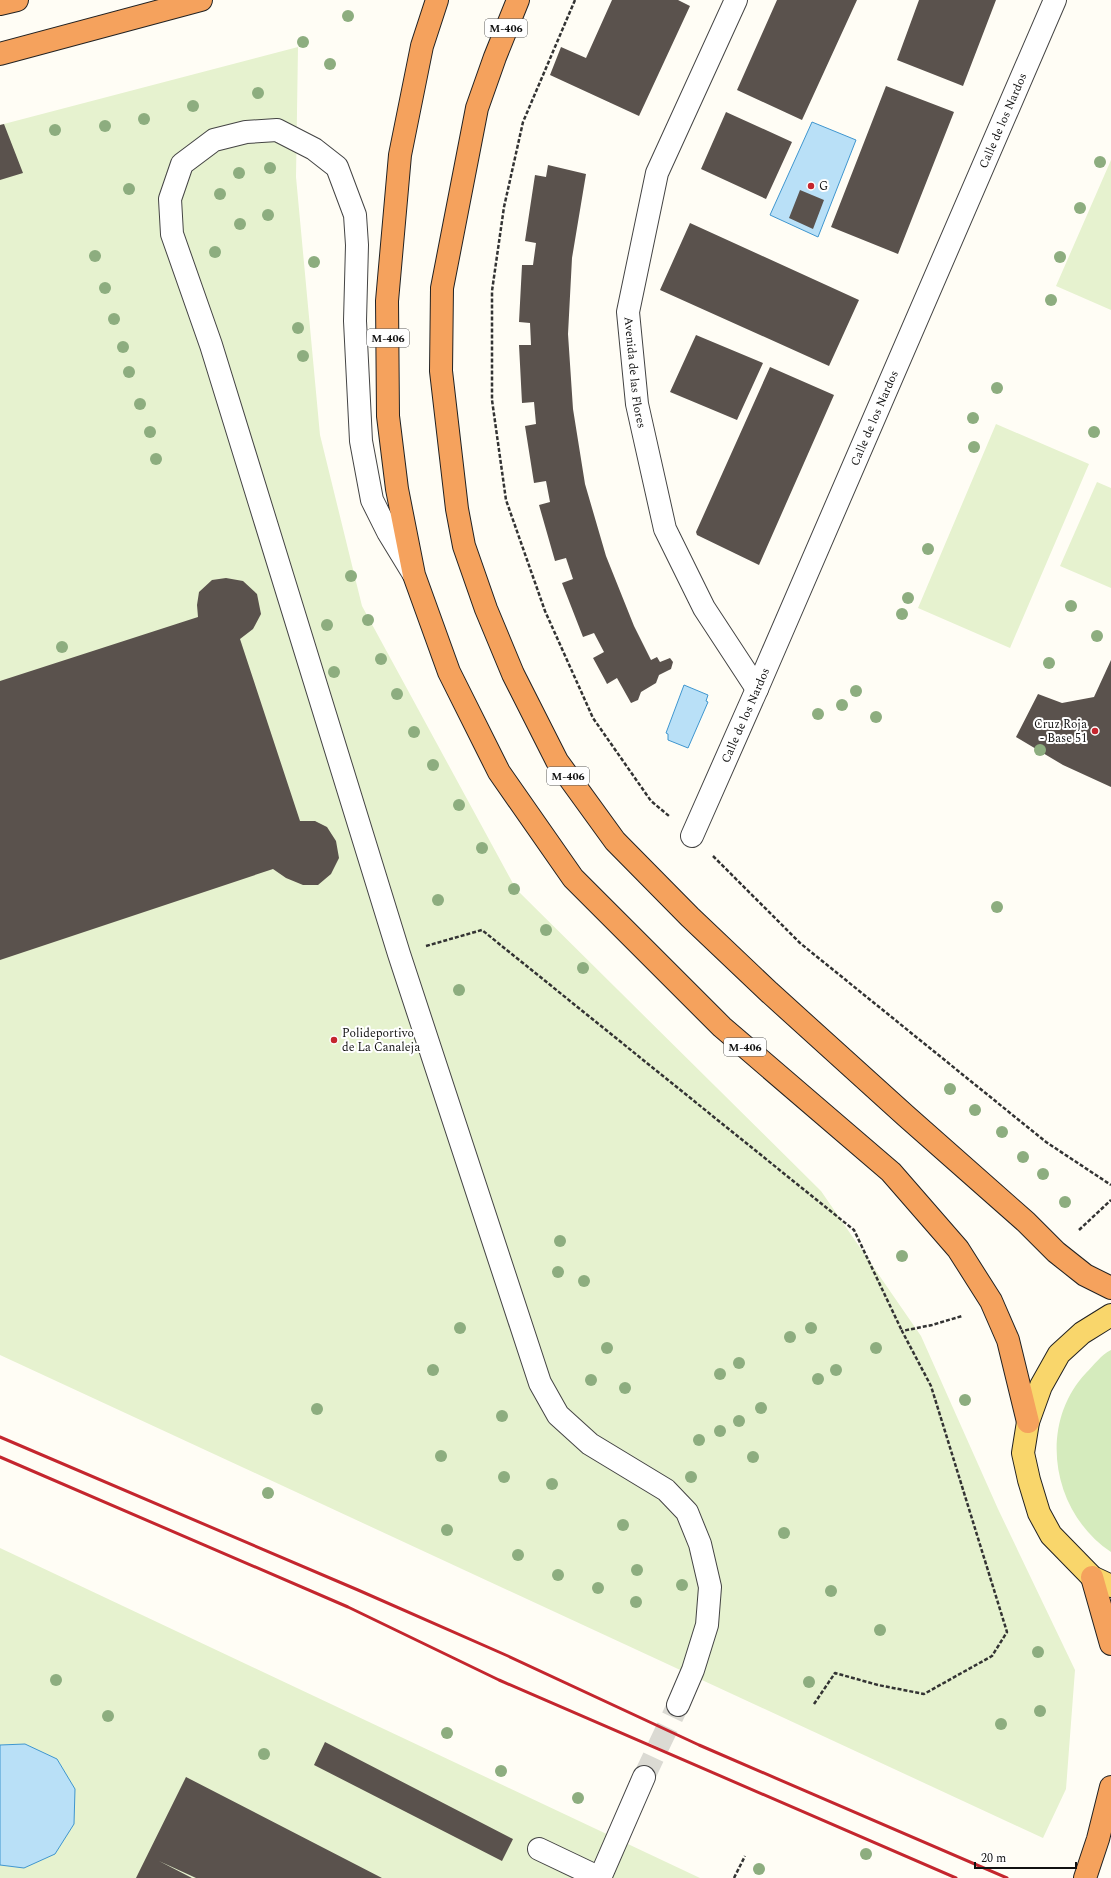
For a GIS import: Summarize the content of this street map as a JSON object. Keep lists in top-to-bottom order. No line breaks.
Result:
{"streets":{"highway":["M-406"],"street":["Calle de los Nardos","Avenida de las Flores"]},"crossings":[["Calle de los Nardos","Avenida de las Flores"]],"places":["G","Cruz Roja - Base 51","Polideportivo de La Canaleja"],"scale_bar":"20 m"}
